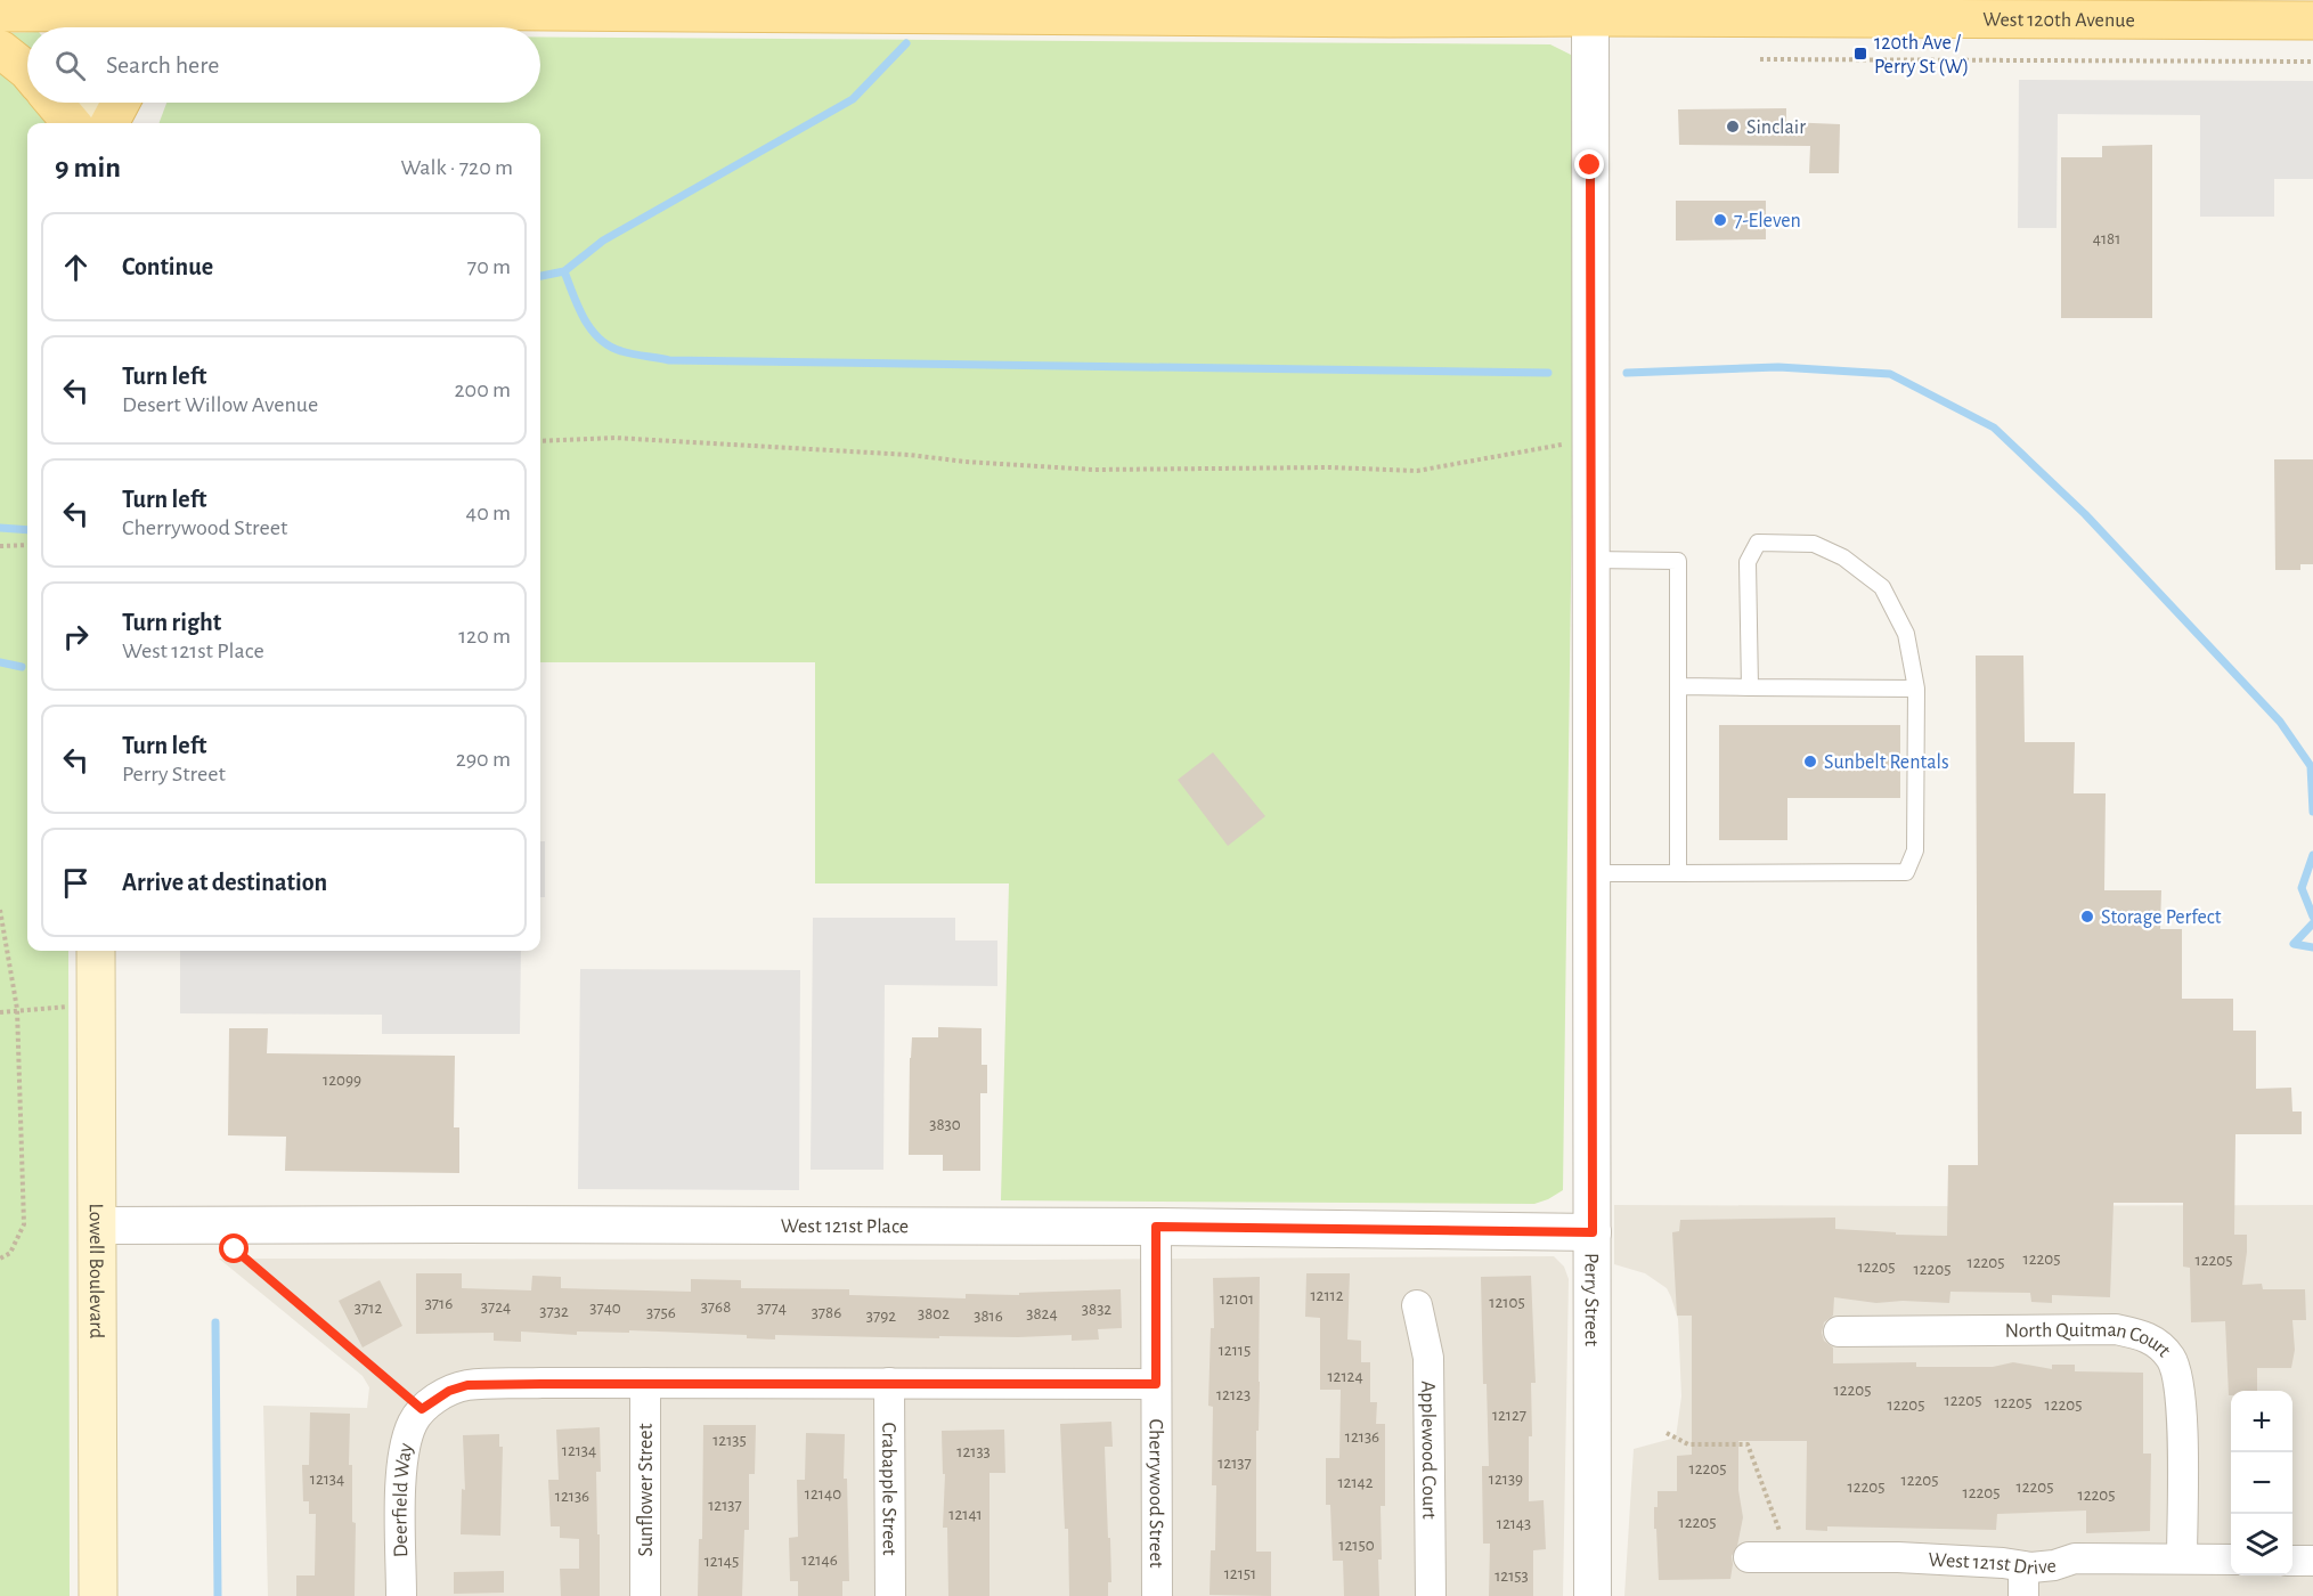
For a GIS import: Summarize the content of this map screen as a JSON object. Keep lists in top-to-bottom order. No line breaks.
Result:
{"streets":{"main road":["West 120th Avenue","Lowell Boulevard"],"street":["West 121st Place","Perry Street","North Quitman Court","Applewood Court","Sunflower Street","Crabapple Street","Cherrywood Street","Deerfield Way","West 121st Drive"]},"crossings":[["West 120th Avenue","Perry Street"],["West 121st Place","Lowell Boulevard"],["West 121st Place","Perry Street"],["West 121st Place","Cherrywood Street"],["North Quitman Court","West 121st Drive"]],"places":{"transit":["120th Ave / Perry St (W)"],"other":["Sinclair","7-Eleven","Sunbelt Rentals","Storage Perfect"]},"house_numbers":["4181","12099","3830","12205","12205","12205","12205","12205","12112","12101","12105","3716","3724","3768","3712","3740","3774","3832","3732","3756","3786","3802","3824","3792","3816","12115","12124","12205","12123","12205","12205","12205","12205","12127","12136","12135","12134","12133","12137","12205","12134","12139","12205","12142","12205","12205","12205","12140","12205","12136","12137","12141","12205","12143","12150","12146","12145","12151","12153"],"page":{"search":"Search here","heading":["9 min","Walk · 720 m"],"list":[["Continue","70 m"],["Turn left","Desert Willow Avenue","200 m"],["Turn left","Cherrywood Street","40 m"],["Turn right","West 121st Place","120 m"],["Turn left","Perry Street","290 m"],"Arrive at destination"],"map_buttons":["+","−"]}}
